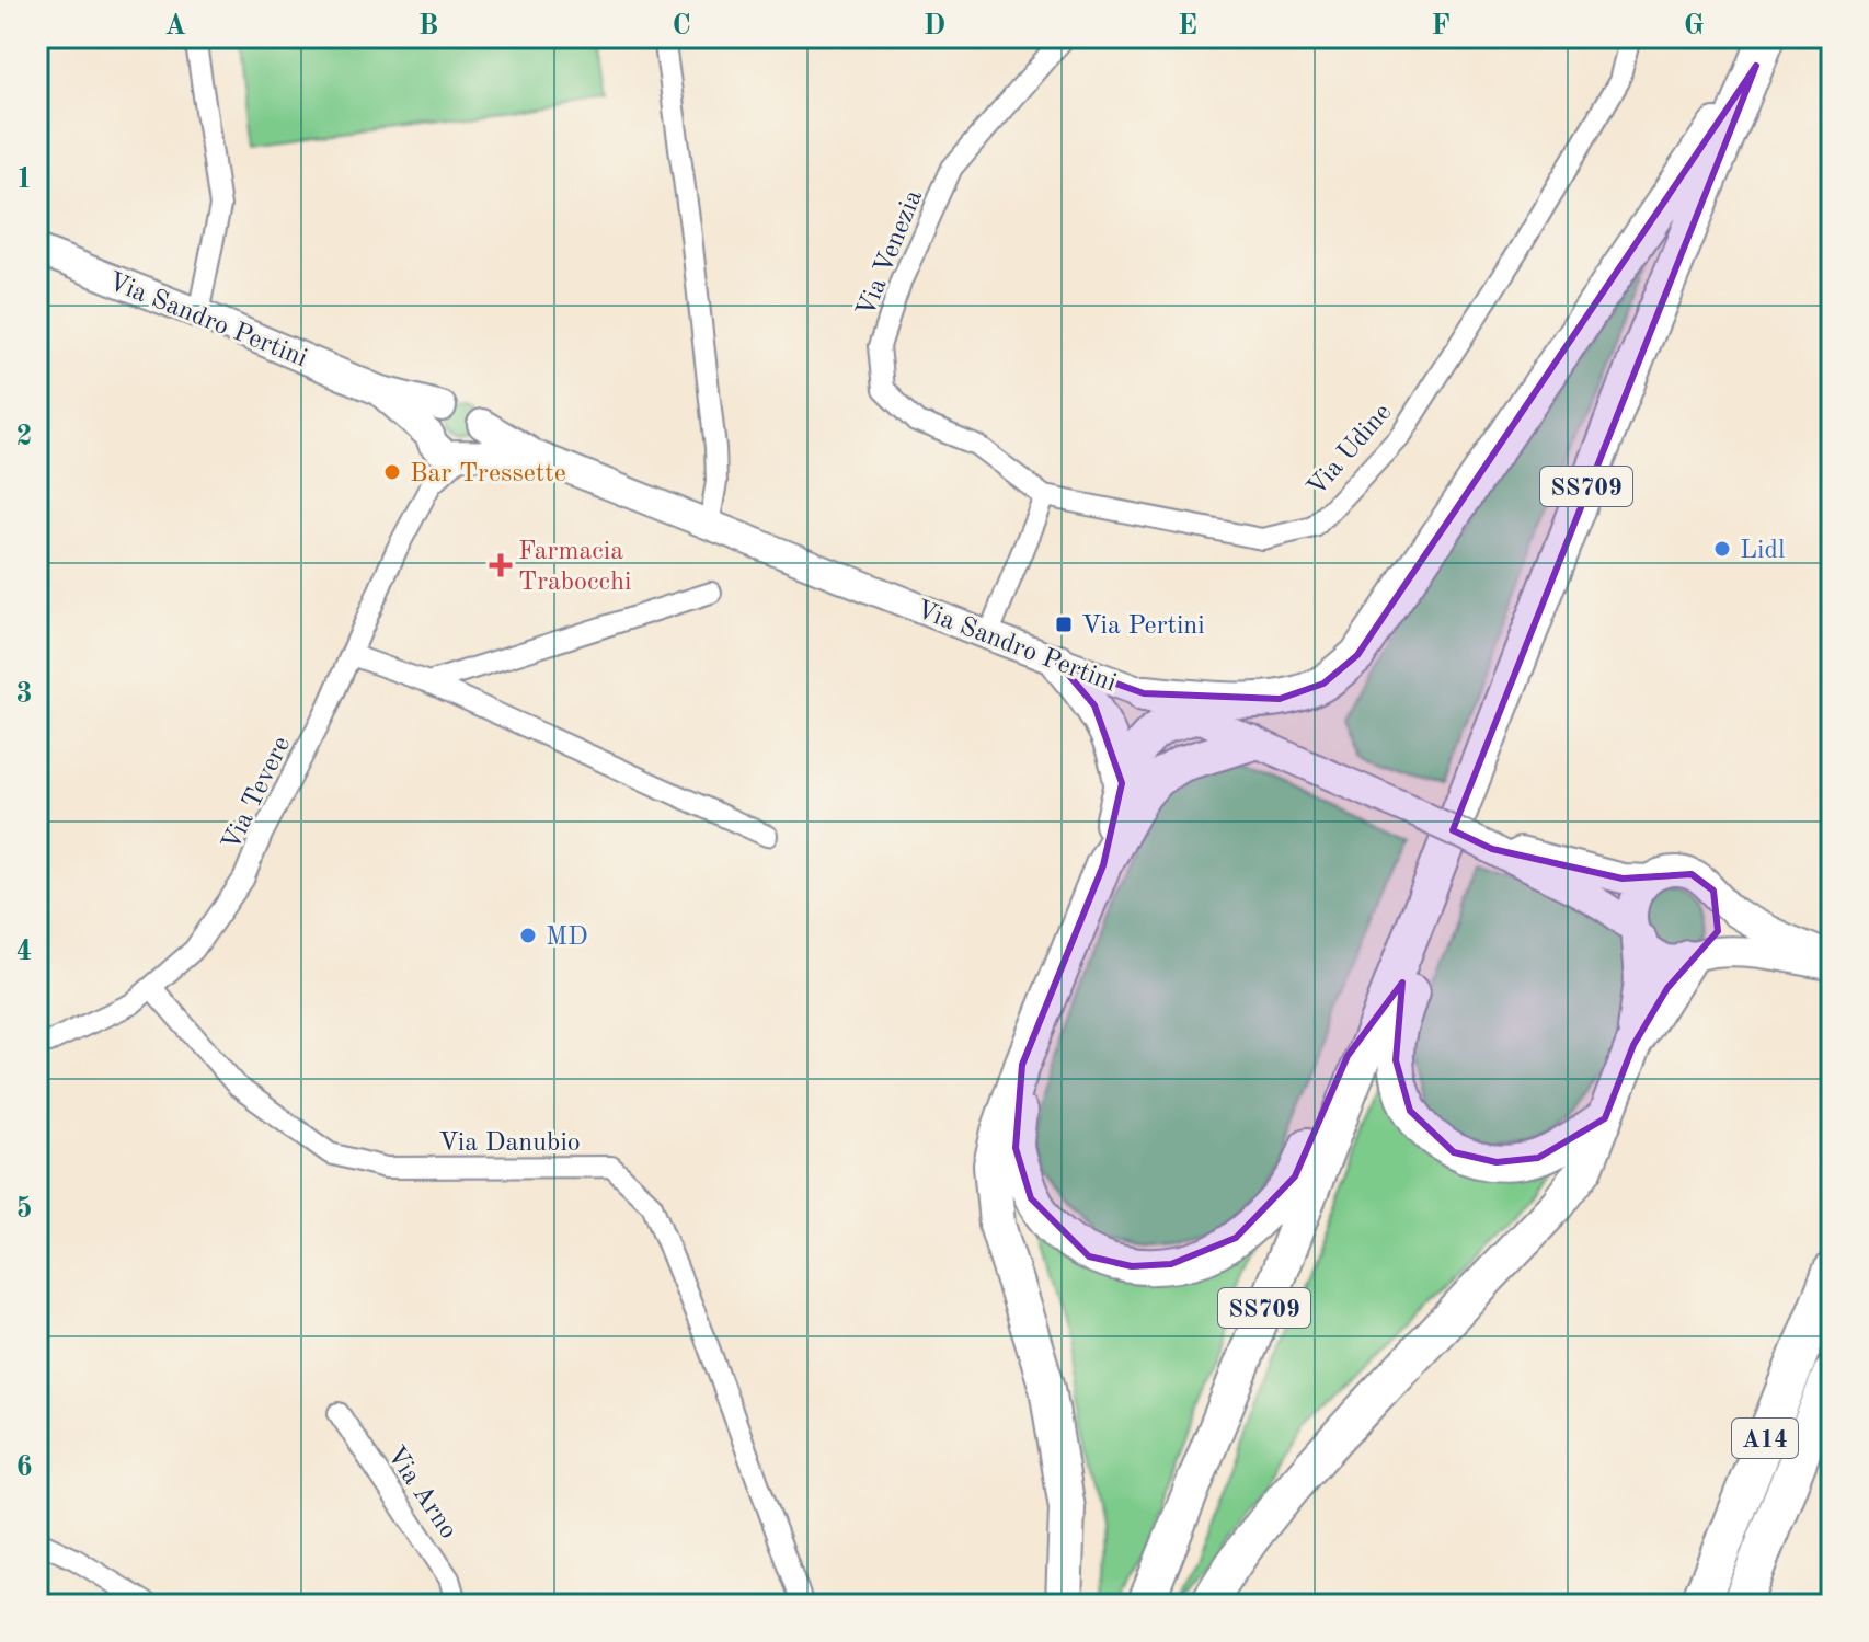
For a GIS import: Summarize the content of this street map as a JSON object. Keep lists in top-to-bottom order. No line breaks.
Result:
{"streets":{"highway":["SS709","A14"],"main road":["Via Sandro Pertini"],"street":["Via Venezia","Via Udine","Via Tevere","Via Danubio","Via Arno"]},"crossings":[["Via Venezia","Via Udine"],["Via Sandro Pertini","Via Tevere"],["Via Tevere","Via Danubio"]],"places":{"other":["Bar Tressette","Lidl","MD"],"health":["Farmacia Trabocchi"],"transit":["Via Pertini"]},"grid":{"columns":["A","B","C","D","E","F","G"],"rows":["1","2","3","4","5","6"]}}
